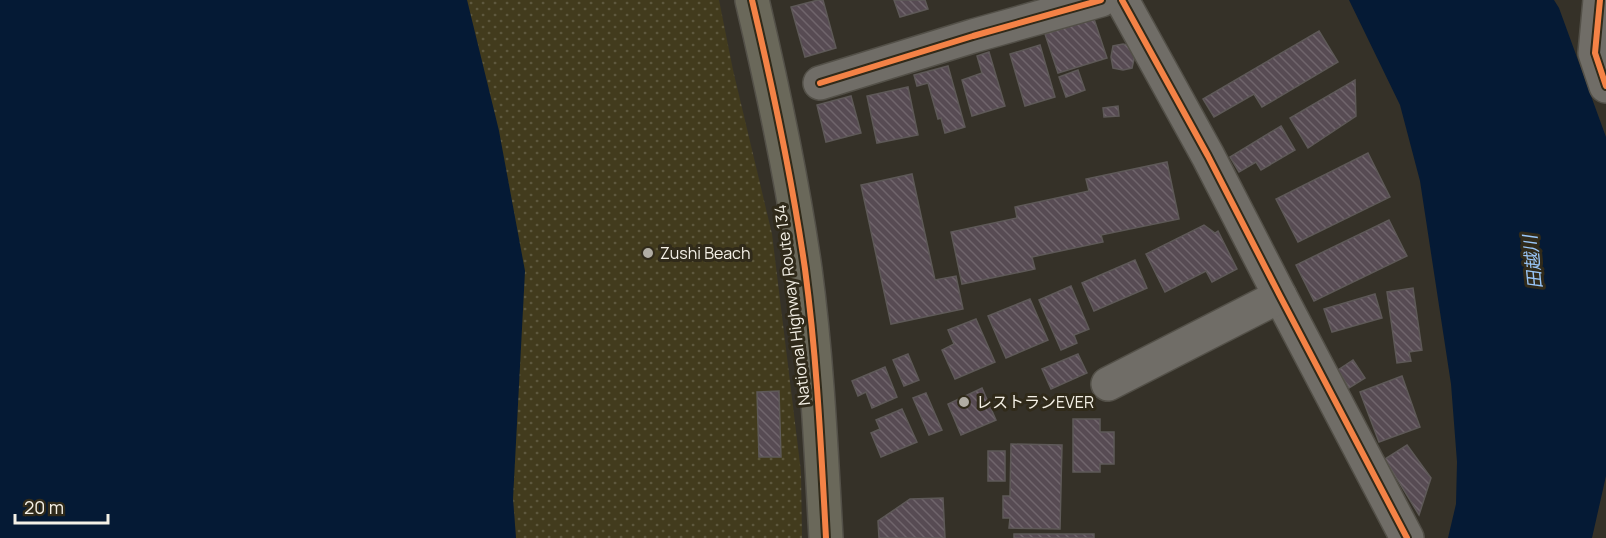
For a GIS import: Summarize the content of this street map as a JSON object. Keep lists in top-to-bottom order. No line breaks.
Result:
{"streets":{"highway":["National Highway Route 134"]},"water":["田越川"],"places":["Zushi Beach","レストランEVER"],"scale_bar":"20 m"}
